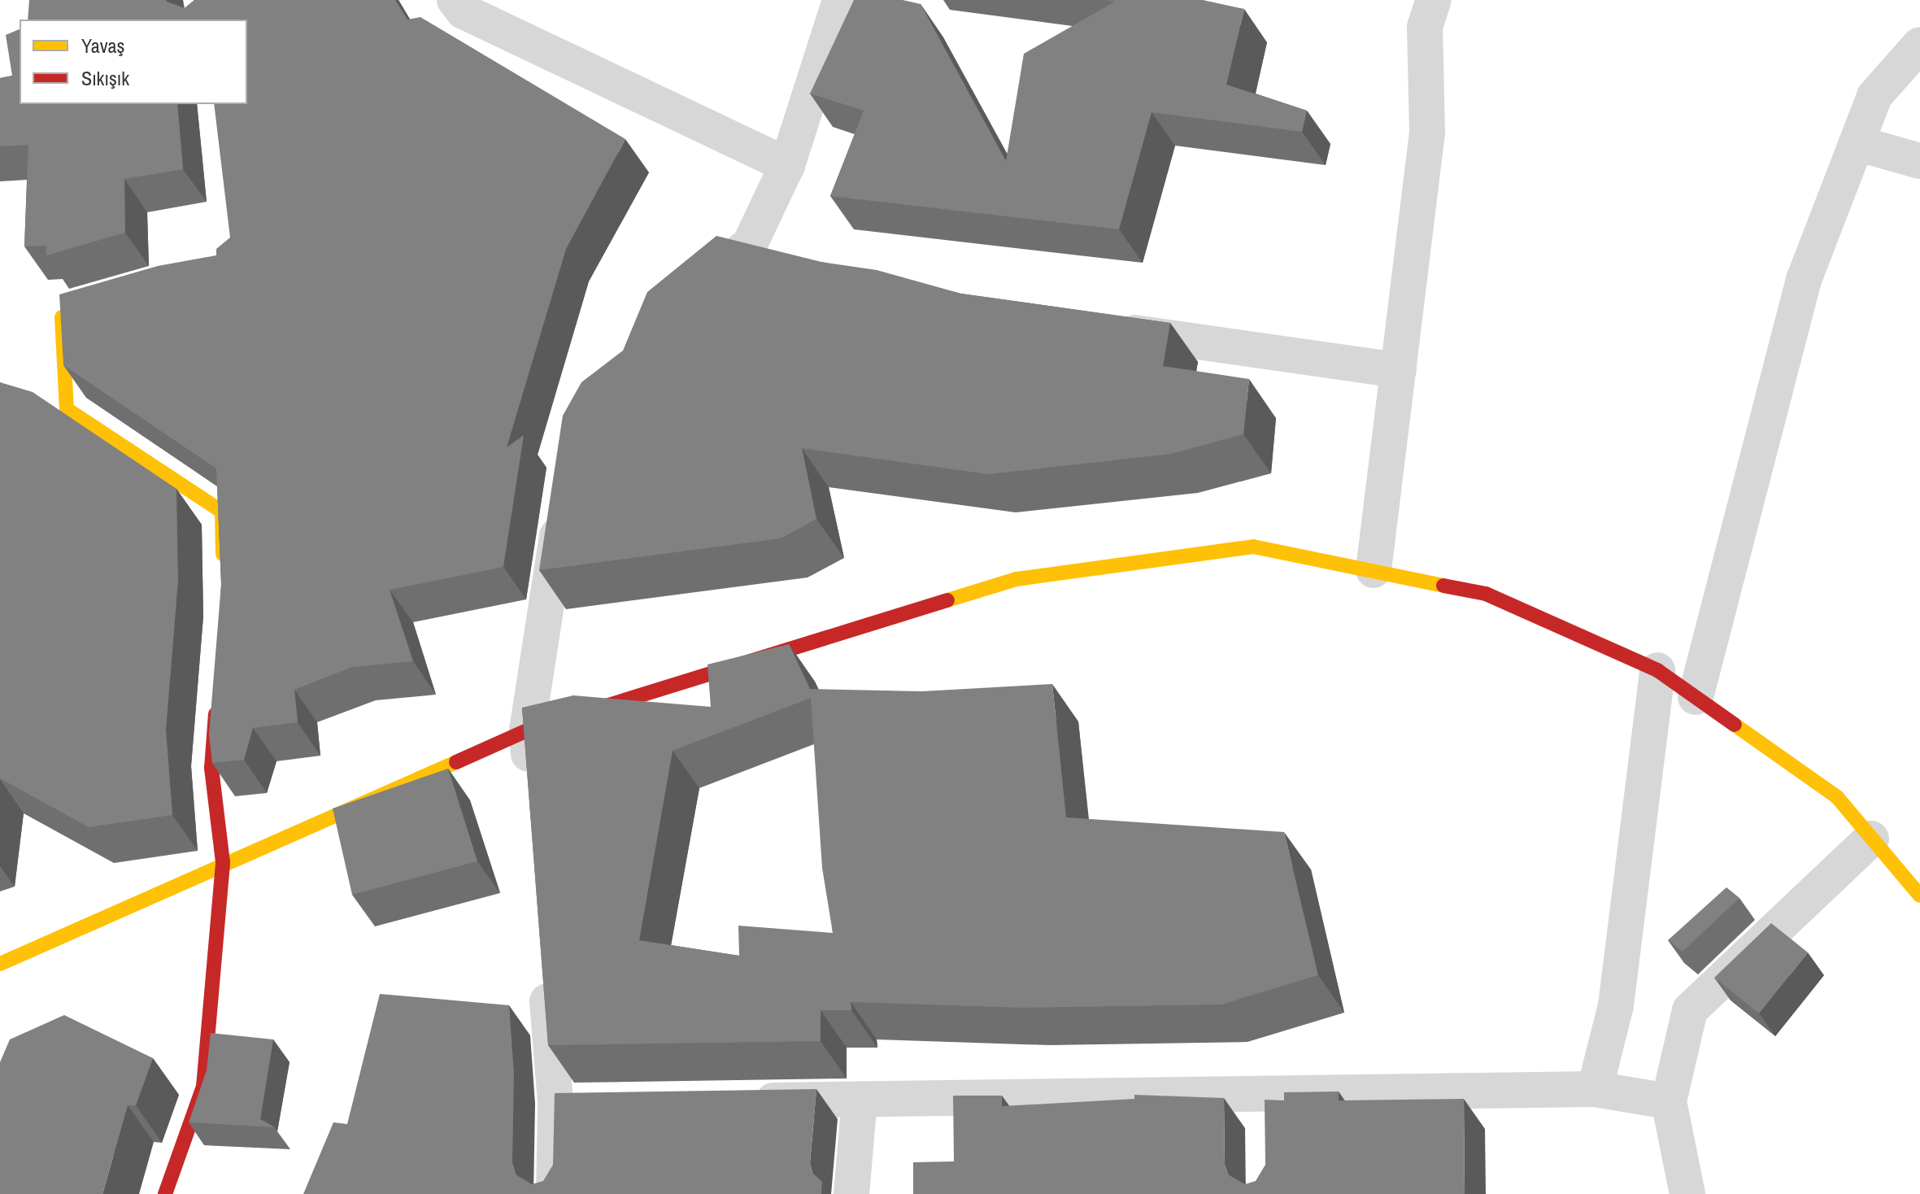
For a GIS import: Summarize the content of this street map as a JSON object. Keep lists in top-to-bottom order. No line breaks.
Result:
{"legend":["Yavaş","Sıkışık"]}
